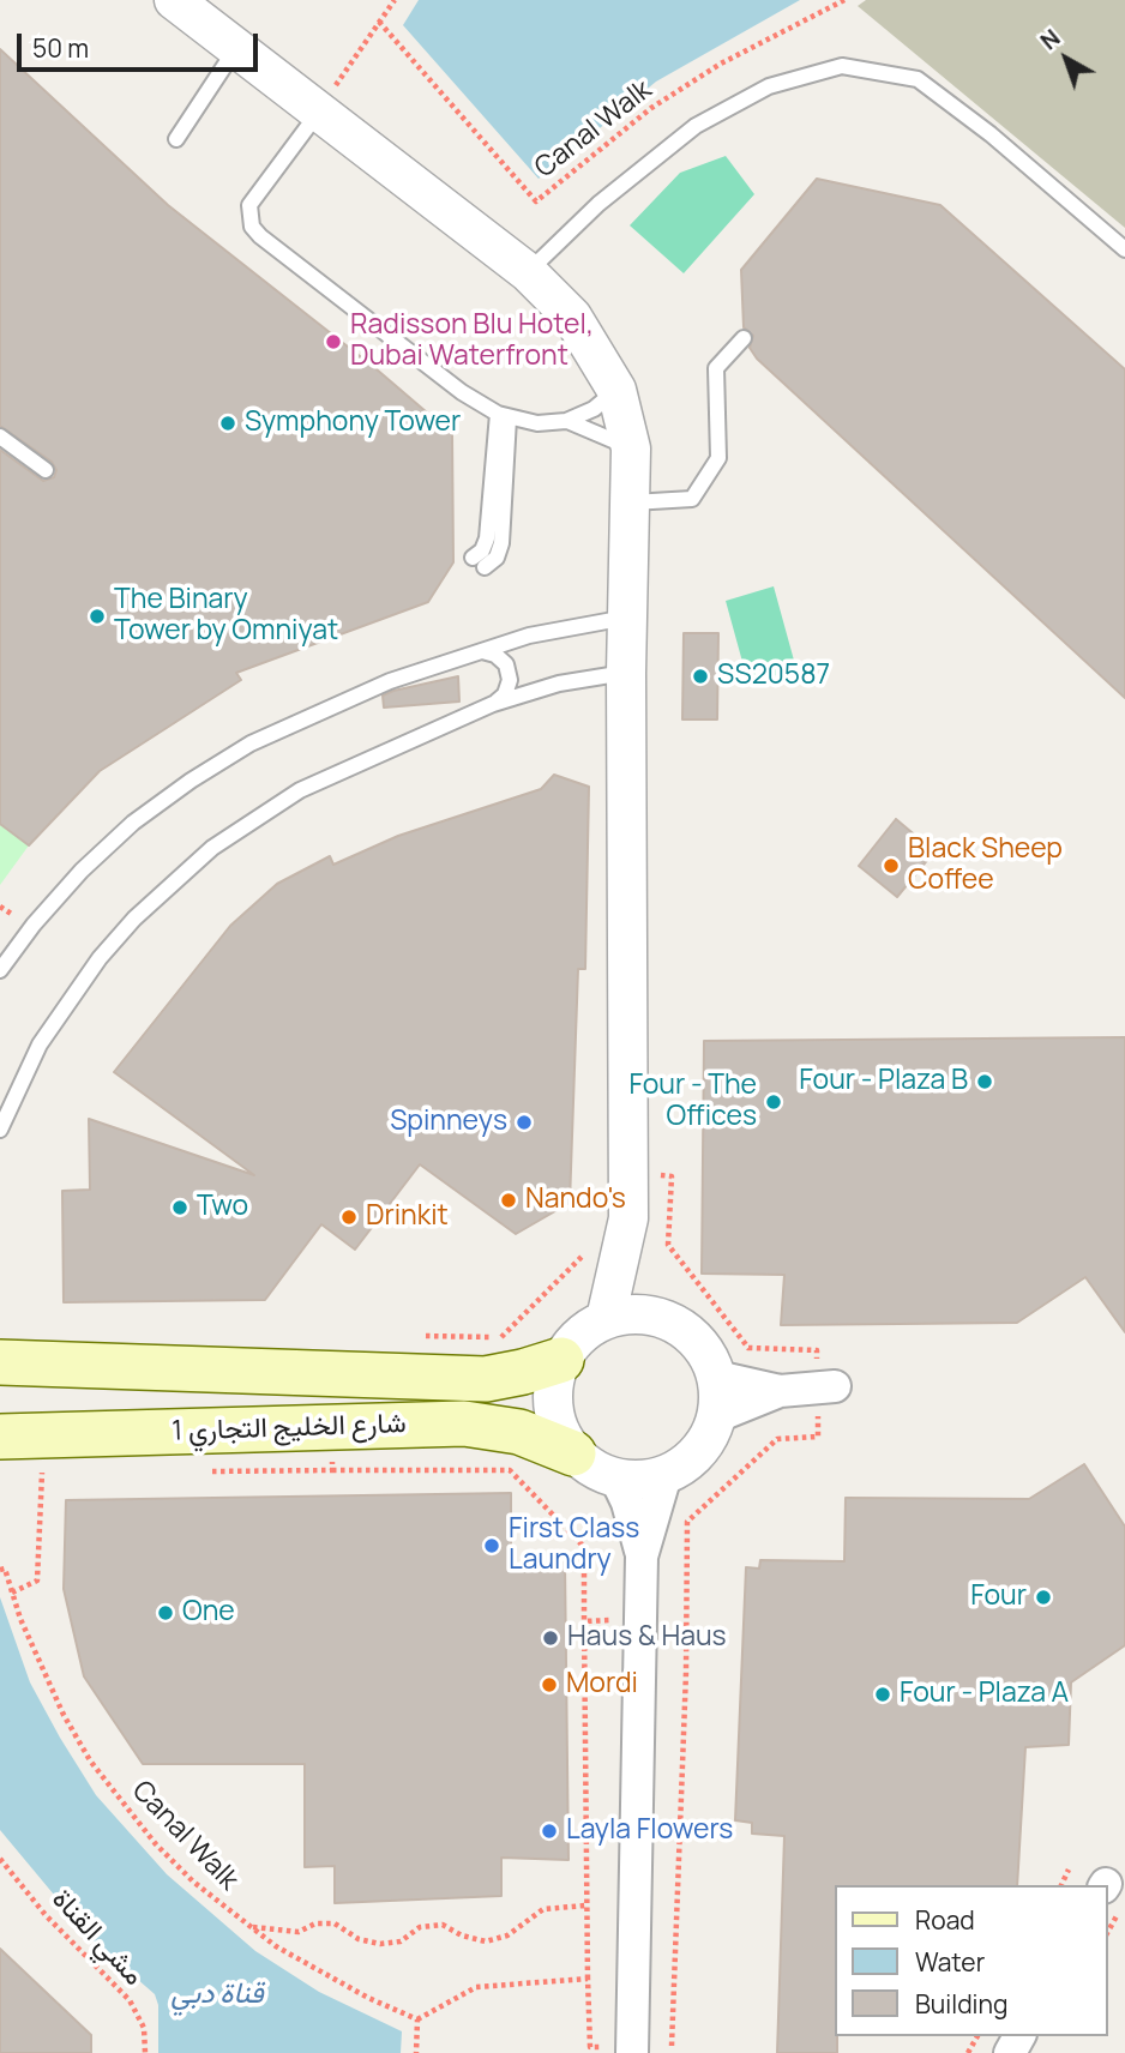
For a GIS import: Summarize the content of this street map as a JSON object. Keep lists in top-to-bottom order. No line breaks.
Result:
{"streets":{"main road":["شارع الخليج التجاري 1"],"path":["Canal Walk","مشي القناة"]},"water":["قناة دبي"],"places":["Radisson Blu Hotel, Dubai Waterfront","Symphony Tower","The Binary Tower by Omniyat","SS20587","Black Sheep Coffee","Four - Plaza B","Four - The Offices","Spinneys","Nando's","Two","Drinkit","First Class Laundry","Four","One","Haus & Haus","Mordi","Four - Plaza A","Layla Flowers"],"legend":["Road","Water","Building"],"scale_bar":"50 m","north":"top left"}
